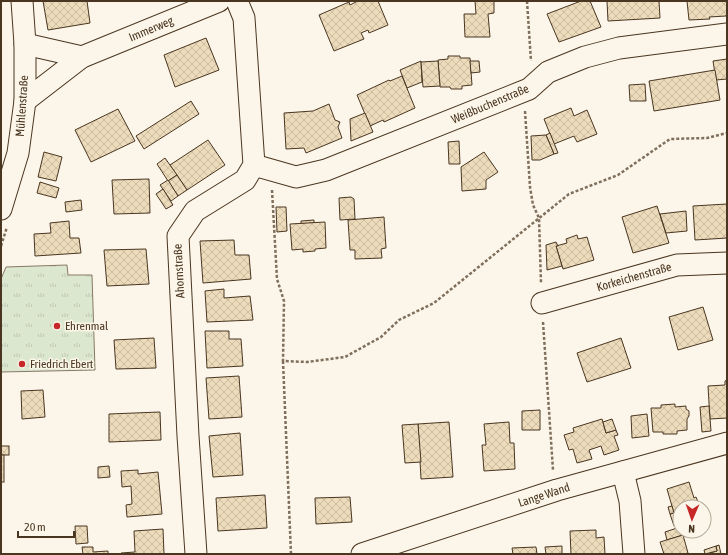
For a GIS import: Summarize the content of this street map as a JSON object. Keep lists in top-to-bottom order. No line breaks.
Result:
{"streets":{"street":["Immerweg","Weißbuchenstraße","Mühlenstraße","Ahornstraße","Korkeichenstraße","Lange Wand"]},"crossings":[["Immerweg","Mühlenstraße"],["Weißbuchenstraße","Ahornstraße"]],"places":["Ehrenmal","Friedrich Ebert"],"scale_bar":"20 m","north":"bottom"}
